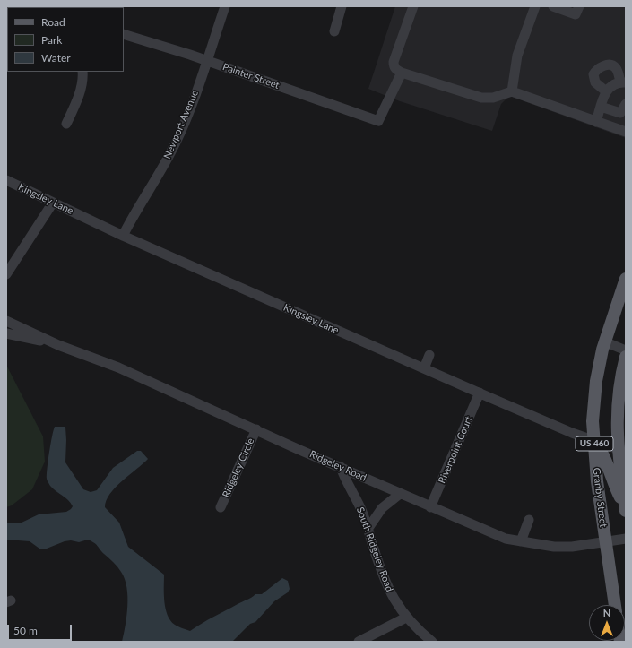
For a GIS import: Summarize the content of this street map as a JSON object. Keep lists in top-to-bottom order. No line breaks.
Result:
{"streets":{"main road":["US 460","Granby Street"],"street":["Painter Street","Newport Avenue","Kingsley Lane","Riverpoint Court","Ridgeley Road","Ridgeley Circle","South Ridgeley Road"]},"crossings":[["Painter Street","Newport Avenue"],["Newport Avenue","Kingsley Lane"],["Kingsley Lane","US 460"],["Kingsley Lane","Riverpoint Court"],["Kingsley Lane","Granby Street"],["Riverpoint Court","Ridgeley Road"],["Ridgeley Road","Ridgeley Circle"],["Ridgeley Road","Granby Street"],["Ridgeley Road","South Ridgeley Road"]],"legend":["Road","Park","Water"],"scale_bar":"50 m","north":"top"}
